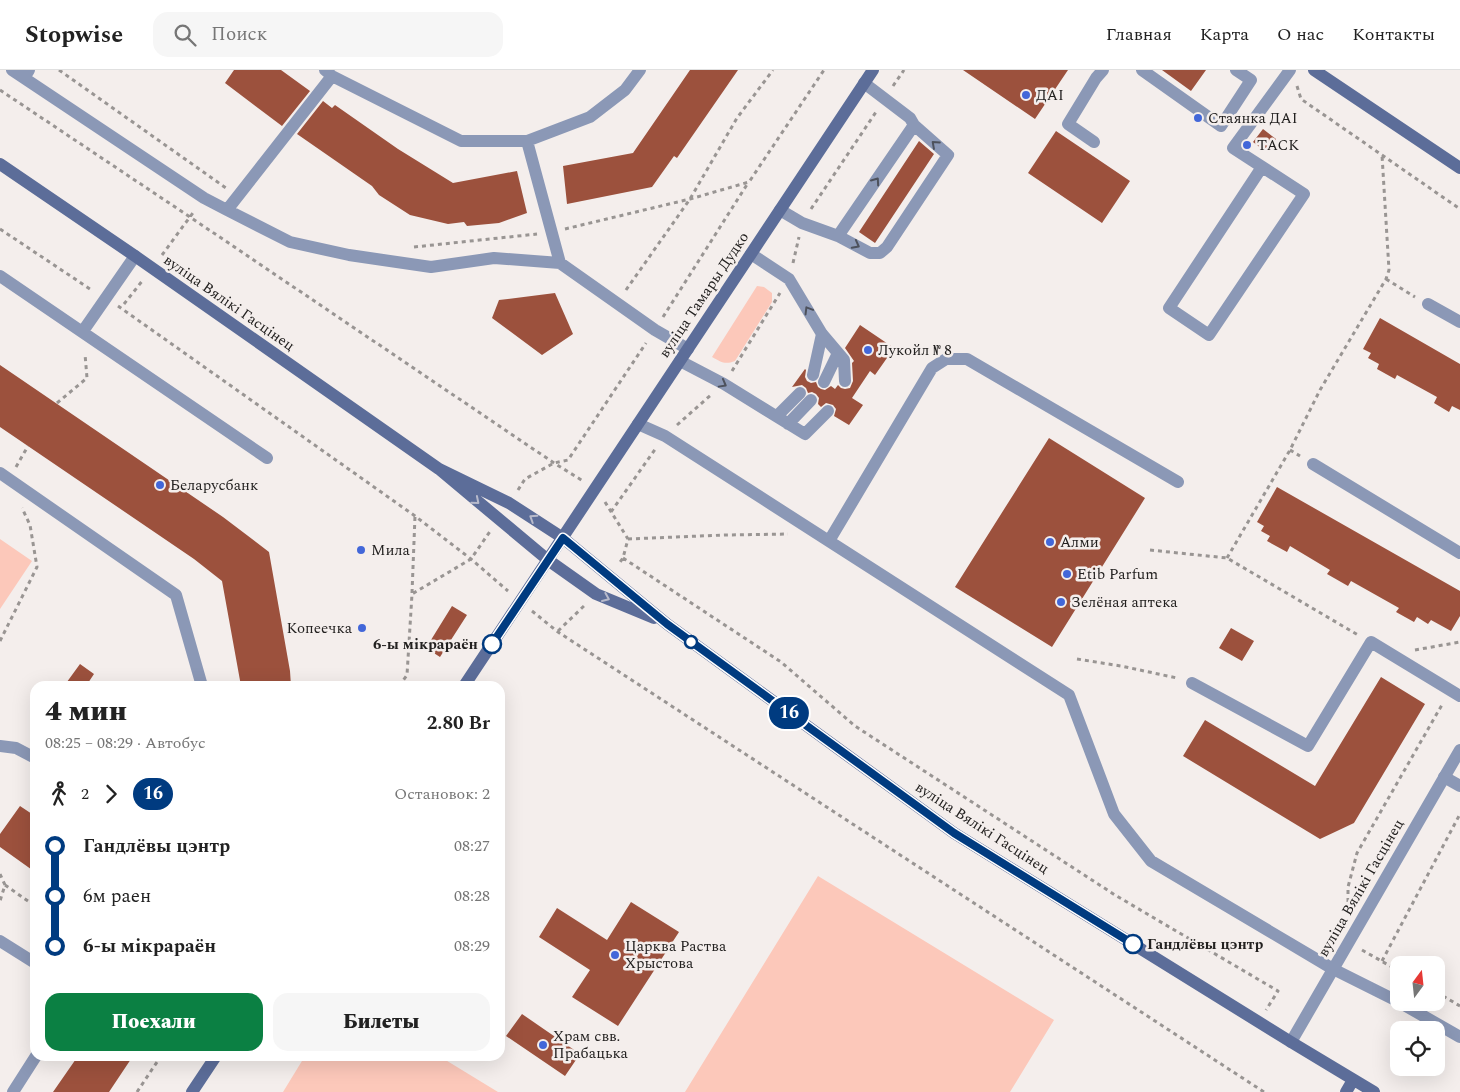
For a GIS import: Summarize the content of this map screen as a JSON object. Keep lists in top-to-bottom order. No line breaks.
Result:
{"streets":{"main road":["вуліца Тамары Дудко","вуліца Вялікі Гасцінец"]},"crossings":[["вуліца Тамары Дудко","вуліца Вялікі Гасцінец"]],"places":["ДАІ","Стаянка ДАІ","ТАСК","Лукойл № 8","Беларусбанк","Алми","Мила","Etib Parfum","Зелёная аптека","Копеечка","6-ы мікрараён","Гандлёвы цэнтр","Царква Раства Хрыстова","Храм свв. Прабацька"],"lines":["bus line 16"],"north":"top","page":{"header":"Stopwise","search":"Поиск","nav":["Главная","Карта","О нас","Контакты"],"on_map":"16","heading":["4 мин","08:25 – 08:29 · Автобус","2.80 Br"],"legs":["2","16","Остановок: 2"],"list":[{"name":"Гандлёвы цэнтр","value":"08:27"},{"name":"6м раен","value":"08:28"},{"name":"6-ы мікрараён","value":"08:29"}],"buttons":["Поехали","Билеты"]}}
